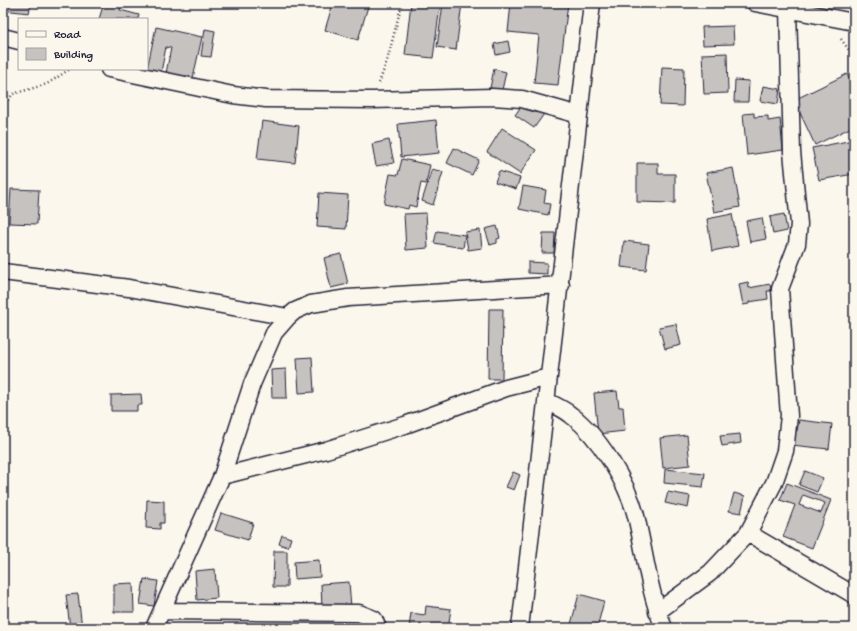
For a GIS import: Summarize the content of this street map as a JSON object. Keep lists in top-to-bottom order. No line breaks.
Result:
{"legend":["Road","Building"]}
